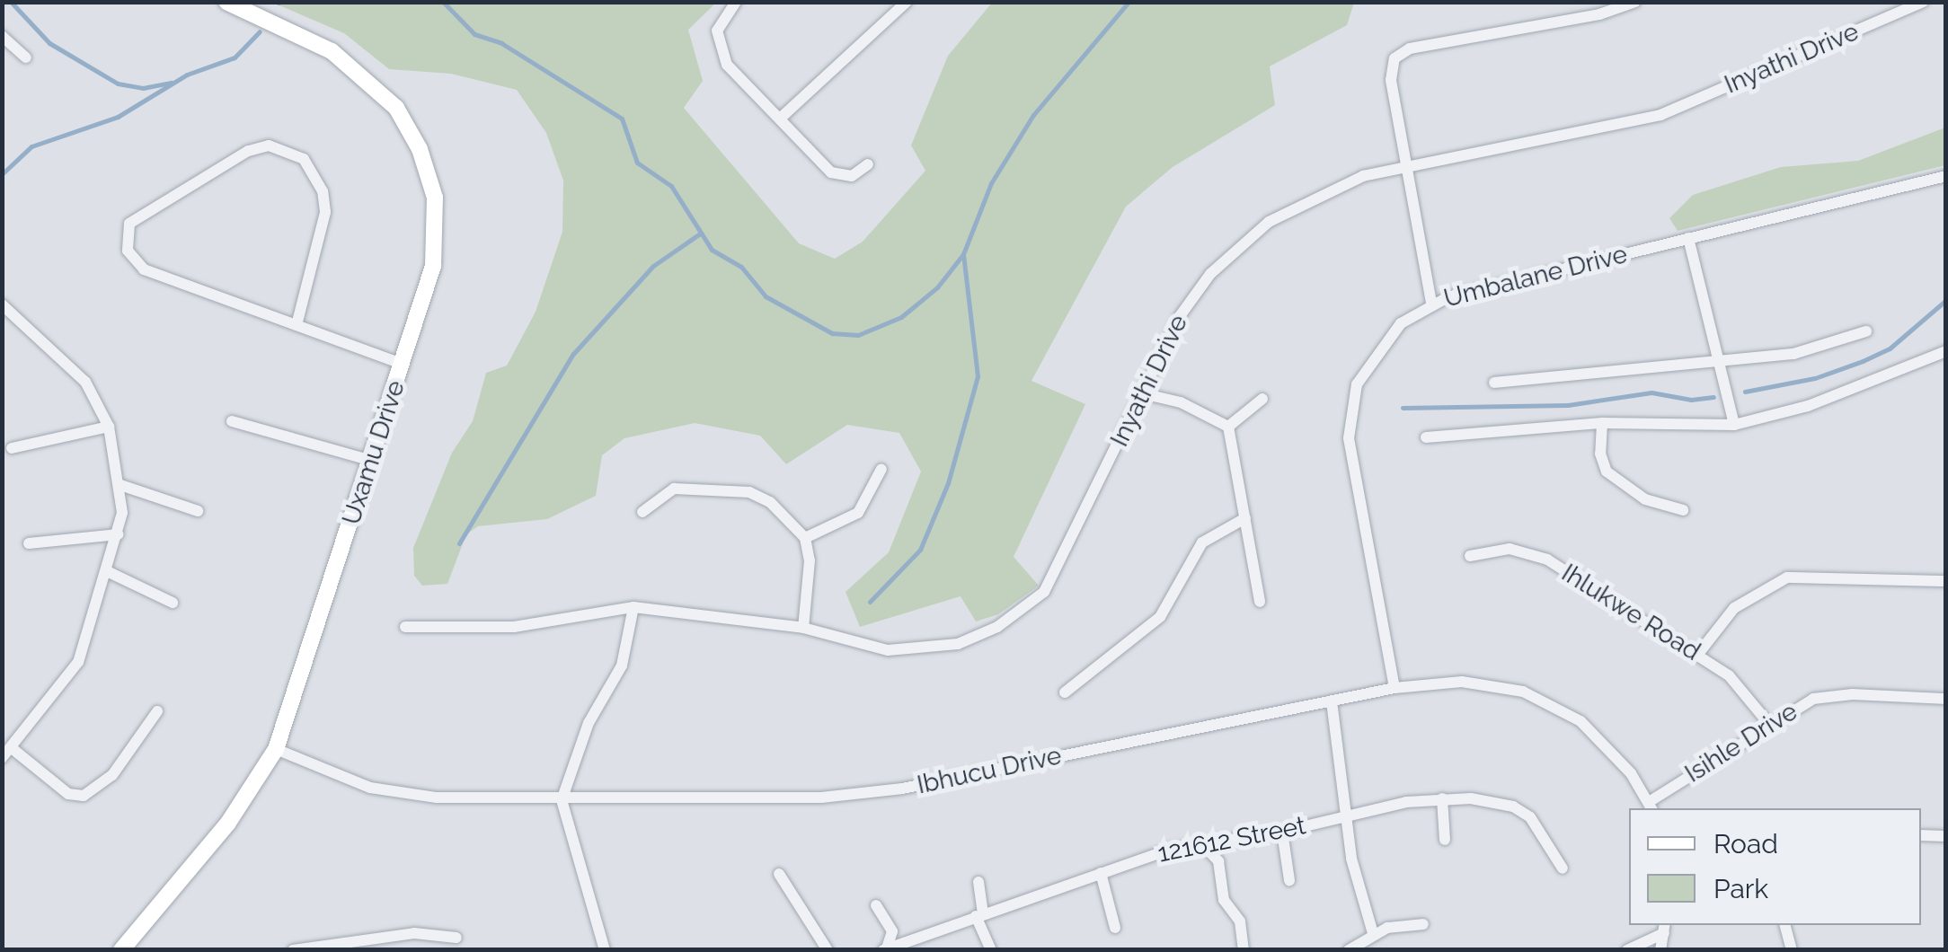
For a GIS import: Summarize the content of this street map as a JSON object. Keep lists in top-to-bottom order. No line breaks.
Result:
{"streets":{"street":["Inyathi Drive","Umbalane Drive","Uxamu Drive","Ihlukwe Road","Isihle Drive","Ibhucu Drive","121612 Street"]},"crossings":[["Umbalane Drive","Ibhucu Drive"],["Uxamu Drive","Ibhucu Drive"],["Ihlukwe Road","Isihle Drive"],["Isihle Drive","Ibhucu Drive"]],"legend":["Road","Park"]}
